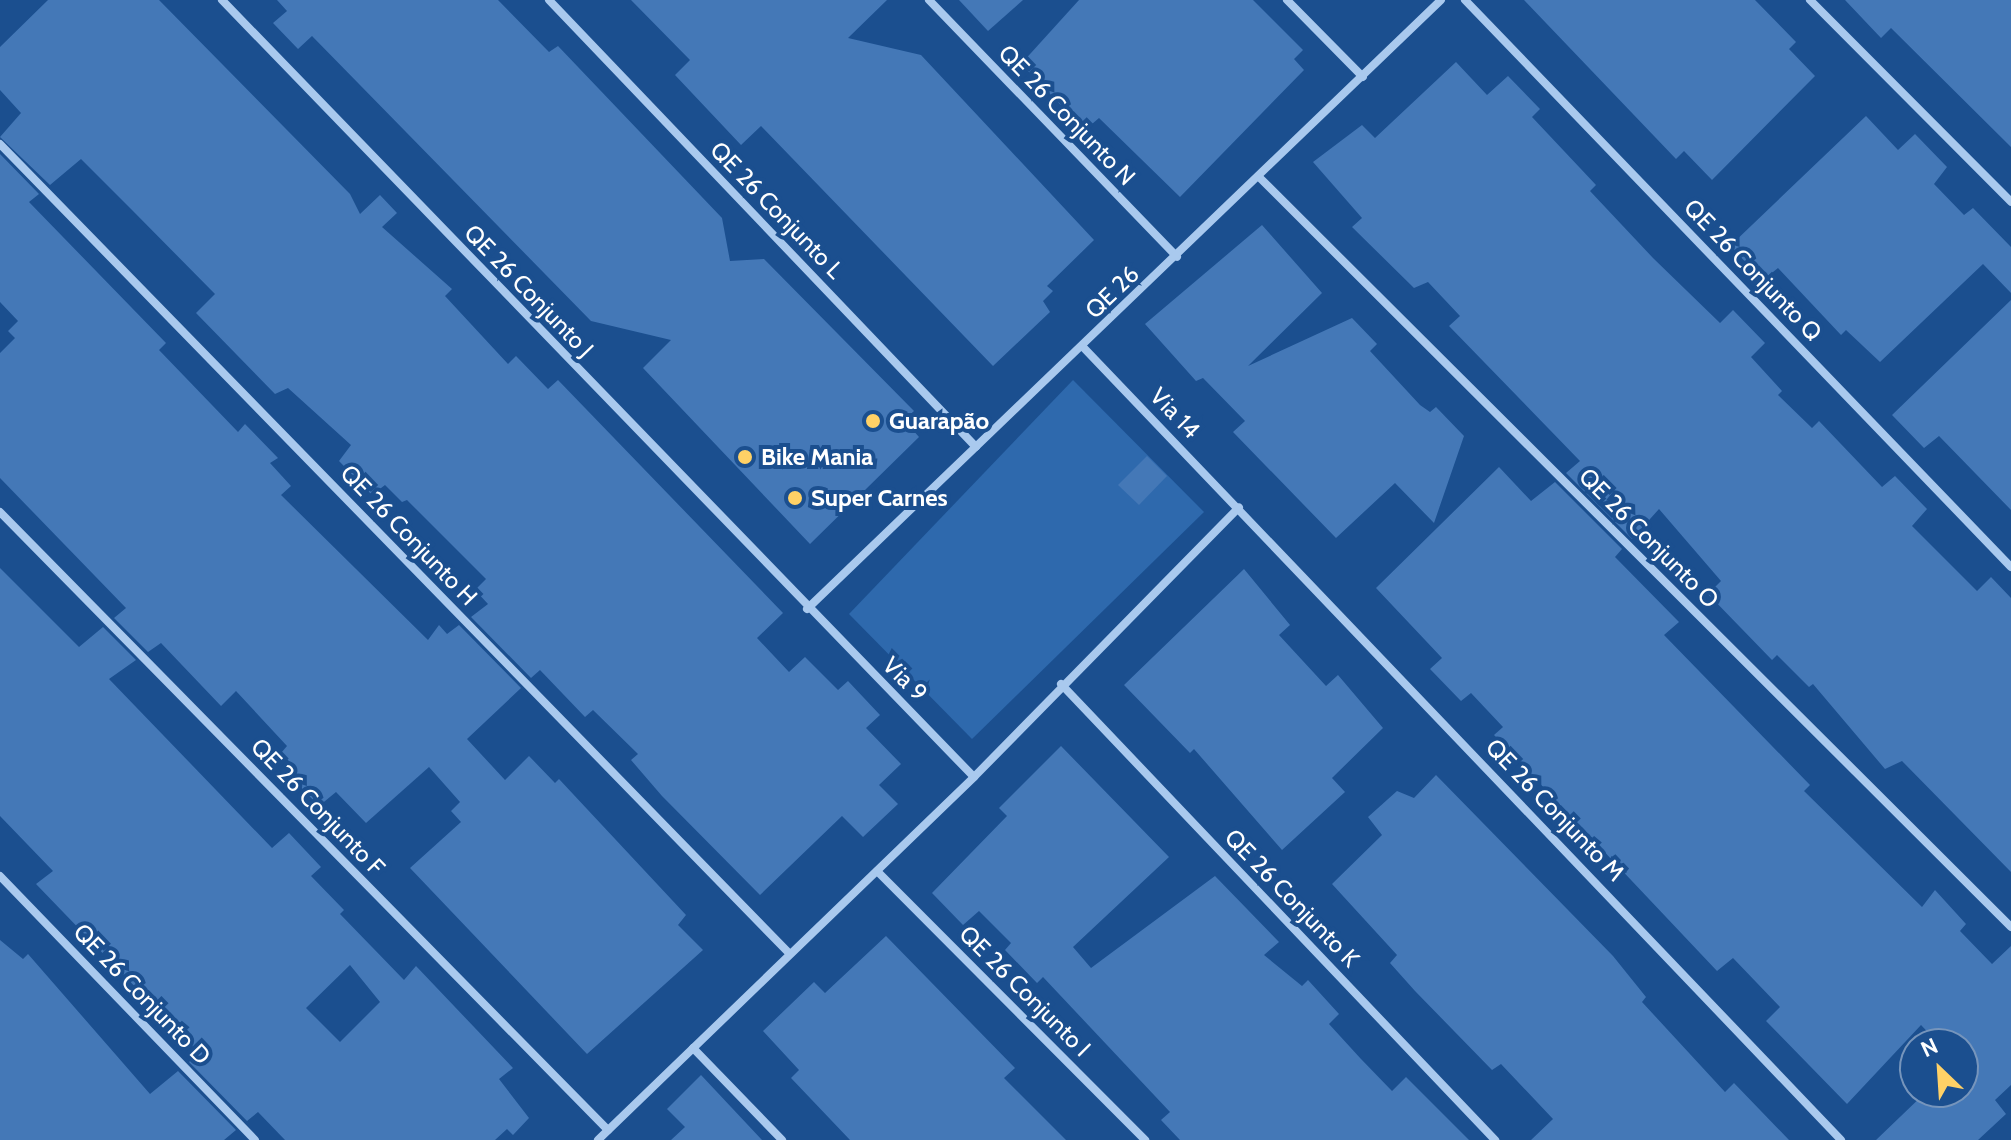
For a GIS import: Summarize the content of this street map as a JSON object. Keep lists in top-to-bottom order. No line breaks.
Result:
{"streets":{"street":["QE 26 Conjunto N","QE 26 Conjunto L","QE 26 Conjunto Q","QE 26 Conjunto J","QE 26","Via 14","QE 26 Conjunto H","QE 26 Conjunto O","Via 9","QE 26 Conjunto F","QE 26 Conjunto M","QE 26 Conjunto K","QE 26 Conjunto I","QE 26 Conjunto D"]},"crossings":[["QE 26 Conjunto N","QE 26"],["QE 26 Conjunto L","QE 26"],["QE 26 Conjunto J","QE 26"],["QE 26 Conjunto J","Via 9"],["QE 26","Via 14"],["QE 26","QE 26 Conjunto O"],["QE 26","Via 9"],["Via 14","QE 26 Conjunto M"]],"places":["Guarapão","Bike Mania","Super Carnes"],"north":"top left"}
